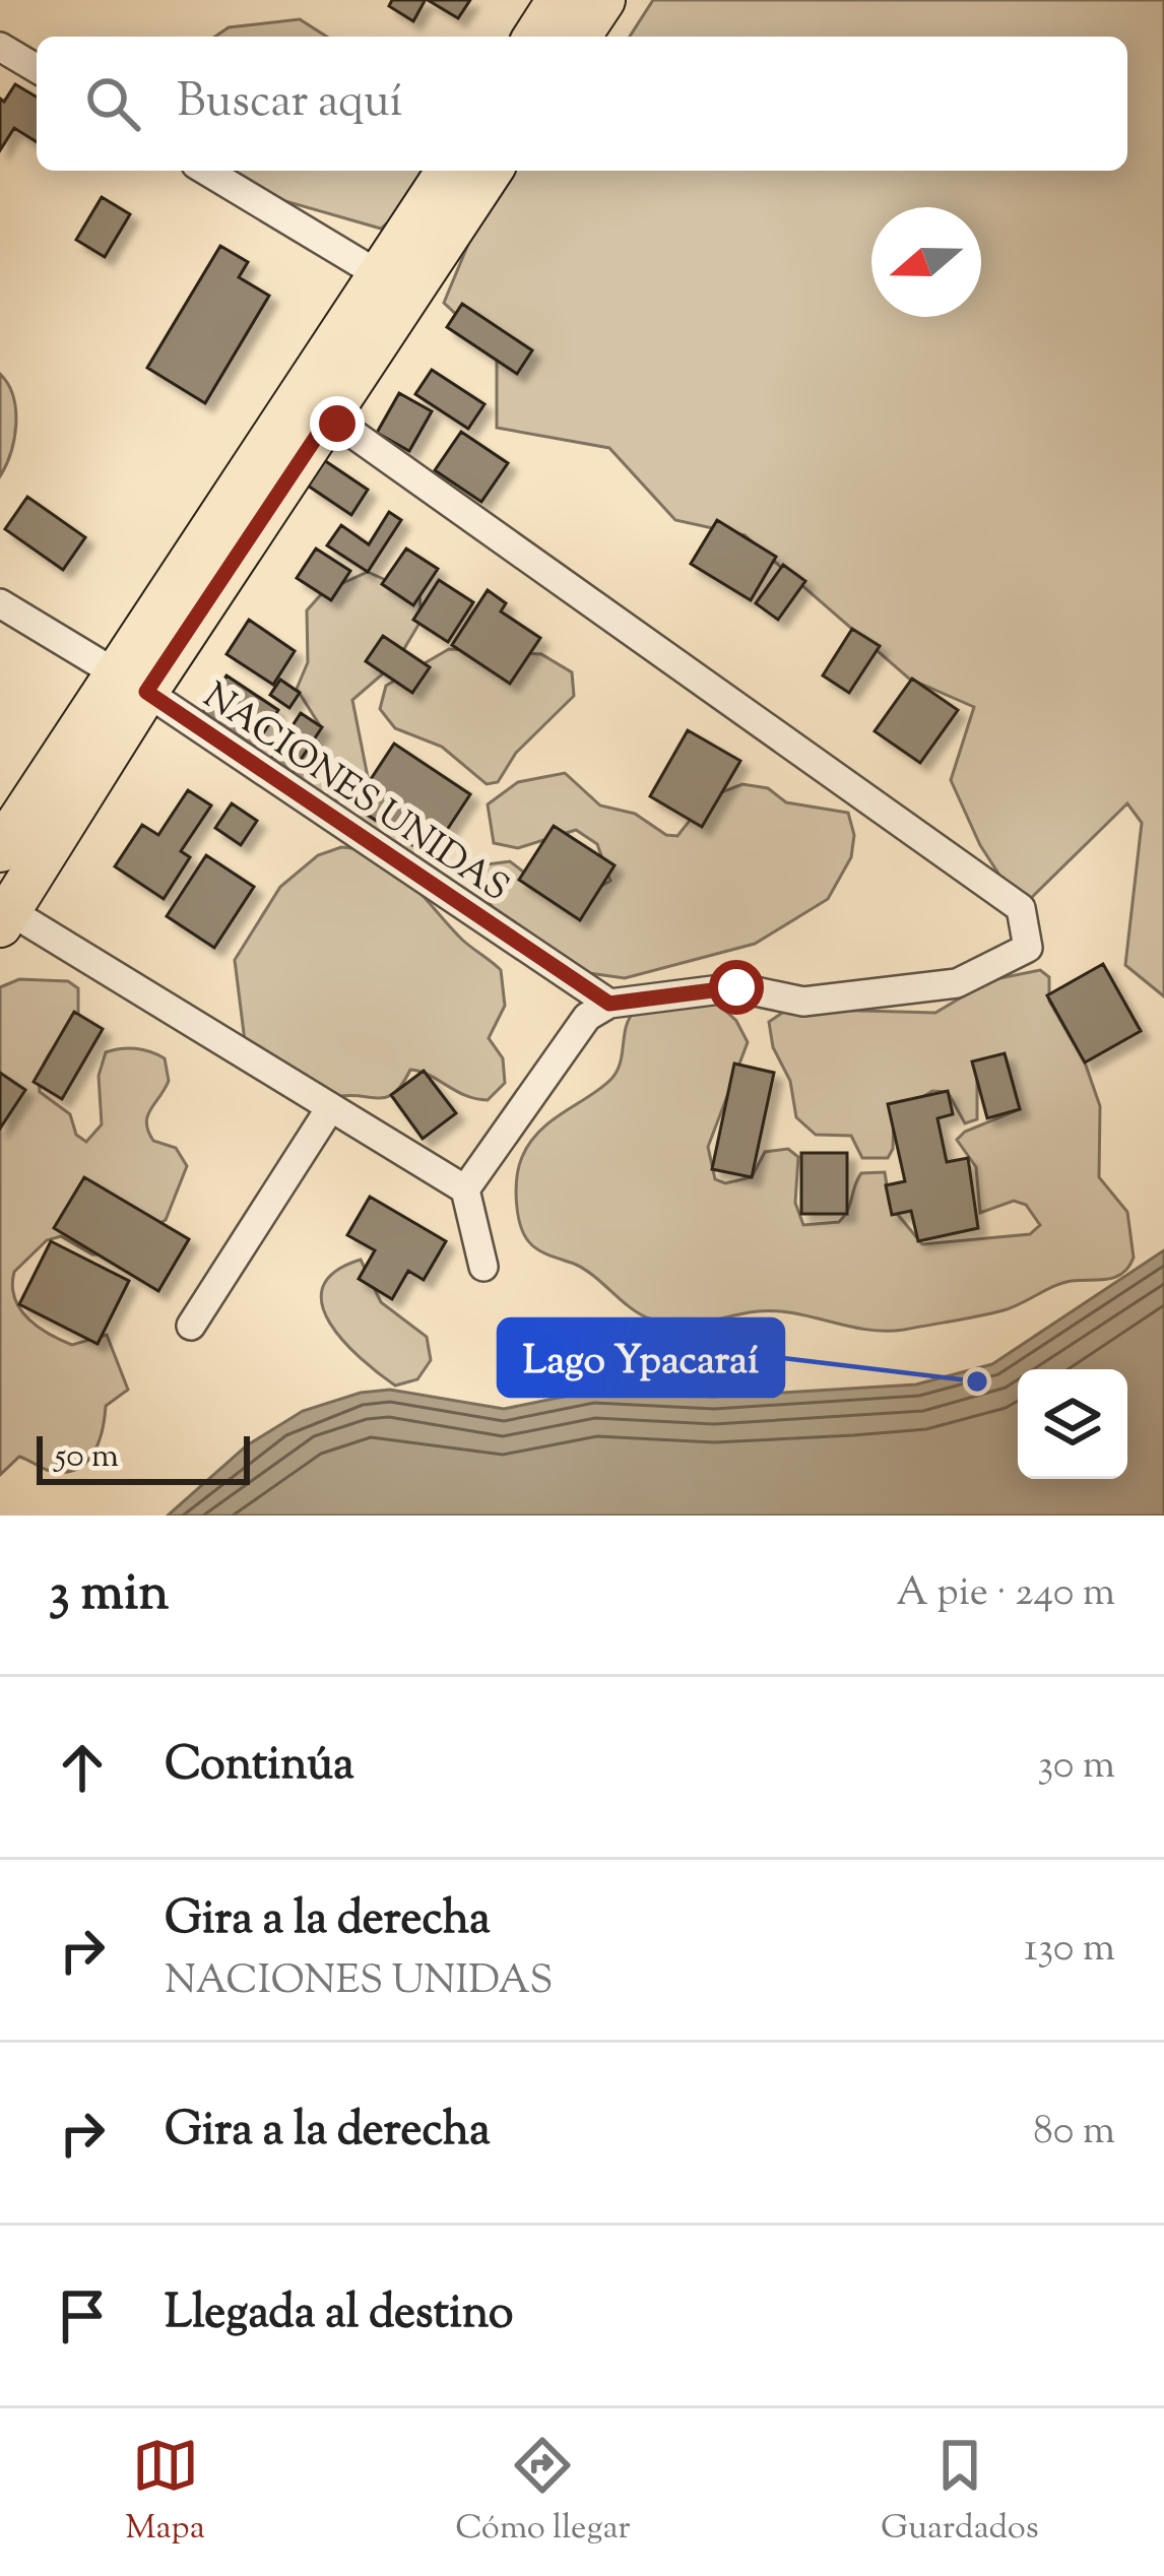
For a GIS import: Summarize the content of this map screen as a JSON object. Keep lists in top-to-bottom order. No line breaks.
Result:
{"streets":{"street":["NACIONES UNIDAS"]},"places":["Lago Ypacaraí"],"scale_bar":"50 m","north":"left","page":{"search":"Buscar aquí","scale":"50 m","heading":["3 min","A pie · 240 m"],"list":[["Continúa","30 m"],["Gira a la derecha","NACIONES UNIDAS","130 m"],["Gira a la derecha","80 m"],"Llegada al destino"],"nav":["Mapa","Cómo llegar","Guardados"]}}
